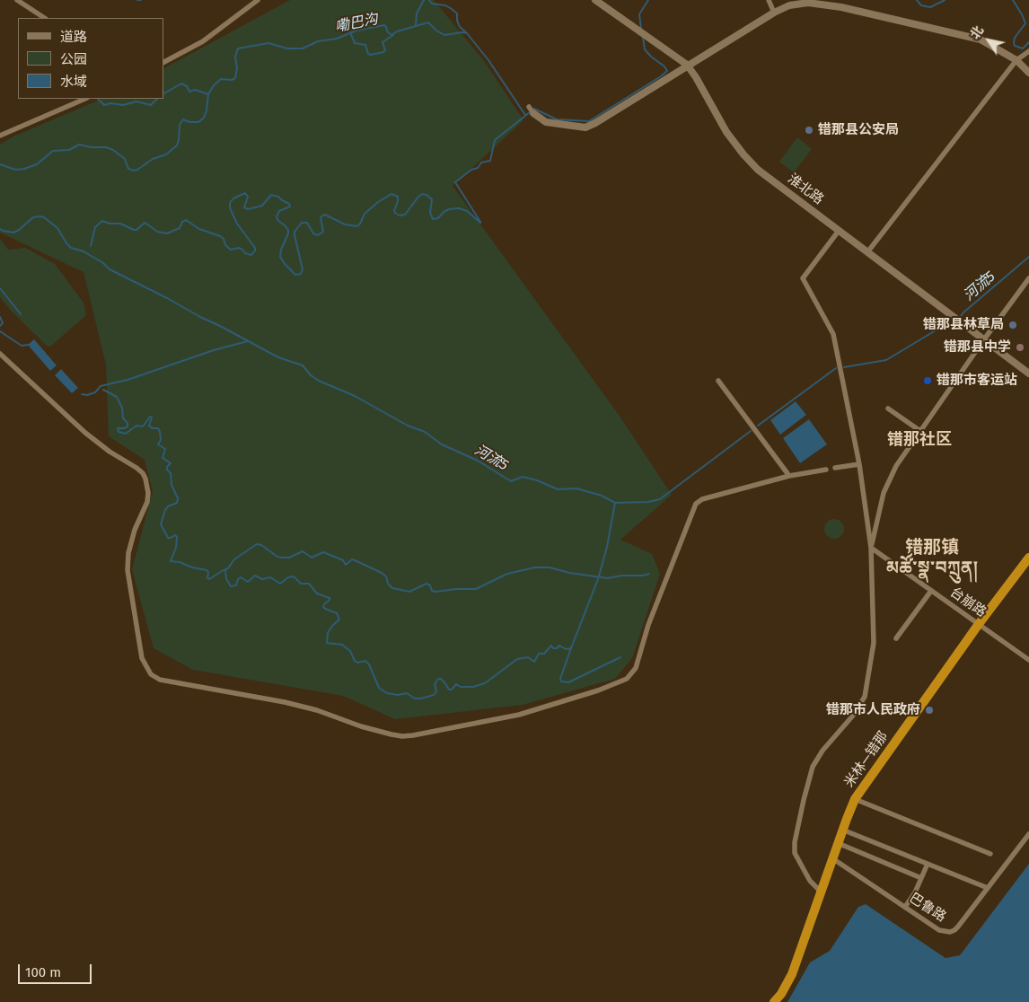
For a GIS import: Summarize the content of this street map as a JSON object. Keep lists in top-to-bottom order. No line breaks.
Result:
{"streets":{"highway":["米林—错那"],"street":["淮北路","台崩路","巴鲁路"]},"crossings":[["台崩路","米林—错那"],["米林—错那","巴鲁路"]],"districts":["错那社区","错那镇 མཚོ་སྣ་བཀྲུན།"],"water":["嘞巴沟","河流5"],"places":["错那县公安局","错那县林草局","错那县中学","错那市客运站","错那市人民政府"],"legend":["道路","公园","水域"],"scale_bar":"100 m","north":"top left"}
